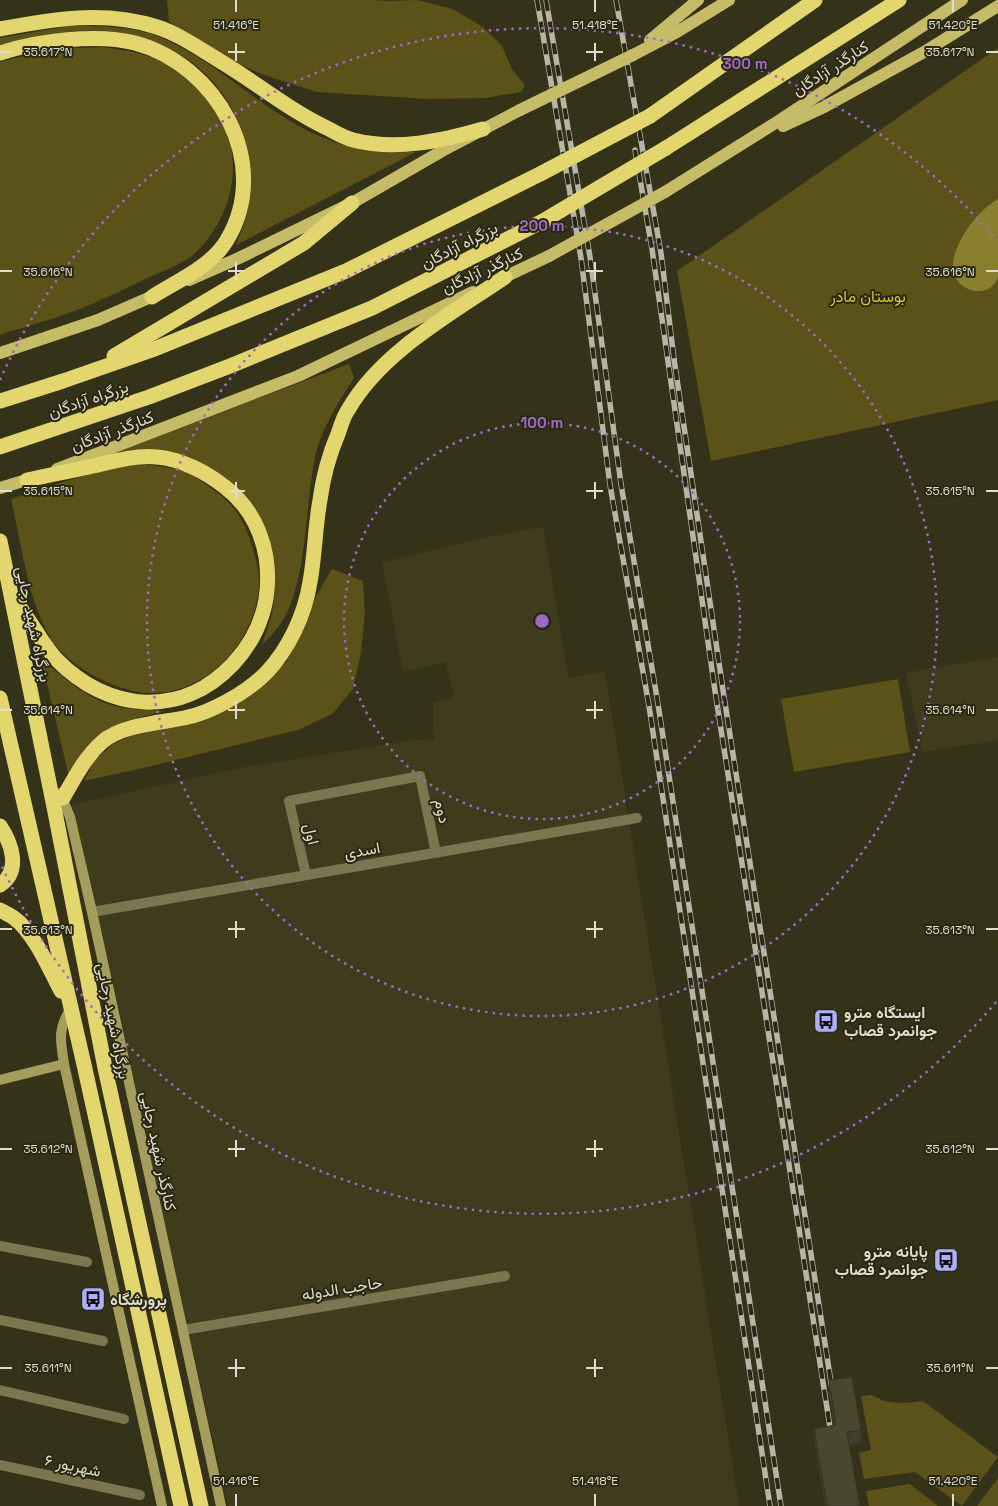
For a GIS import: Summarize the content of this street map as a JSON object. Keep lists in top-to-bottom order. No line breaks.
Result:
{"streets":{"highway":["بزرگراه آزادگان","بزرگراه شهید رجایی"],"main road":["کنارگذر آزادگان"],"street":["دوم","اول","اسدی","کنارگذر شهید رجایی","حاجب الدوله","شهریور ۶"]},"crossings":[["بزرگراه شهید رجایی","کنارگذر شهید رجایی"],["دوم","اول"],["دوم","اسدی"],["اول","اسدی"],["اسدی","کنارگذر شهید رجایی"],["کنارگذر شهید رجایی","حاجب الدوله"]],"parks":["بوستان مادر"],"places":{"bus stop":["ایستگاه مترو جوانمرد قصاب","پایانه مترو جوانمرد قصاب","پرورشگاه"]},"coordinates":["51.416°E","51.418°E","51.420°E","35.617°N","35.616°N","35.615°N","35.614°N","35.613°N","35.612°N","35.611°N"],"rings":["300 m","200 m","100 m"]}
